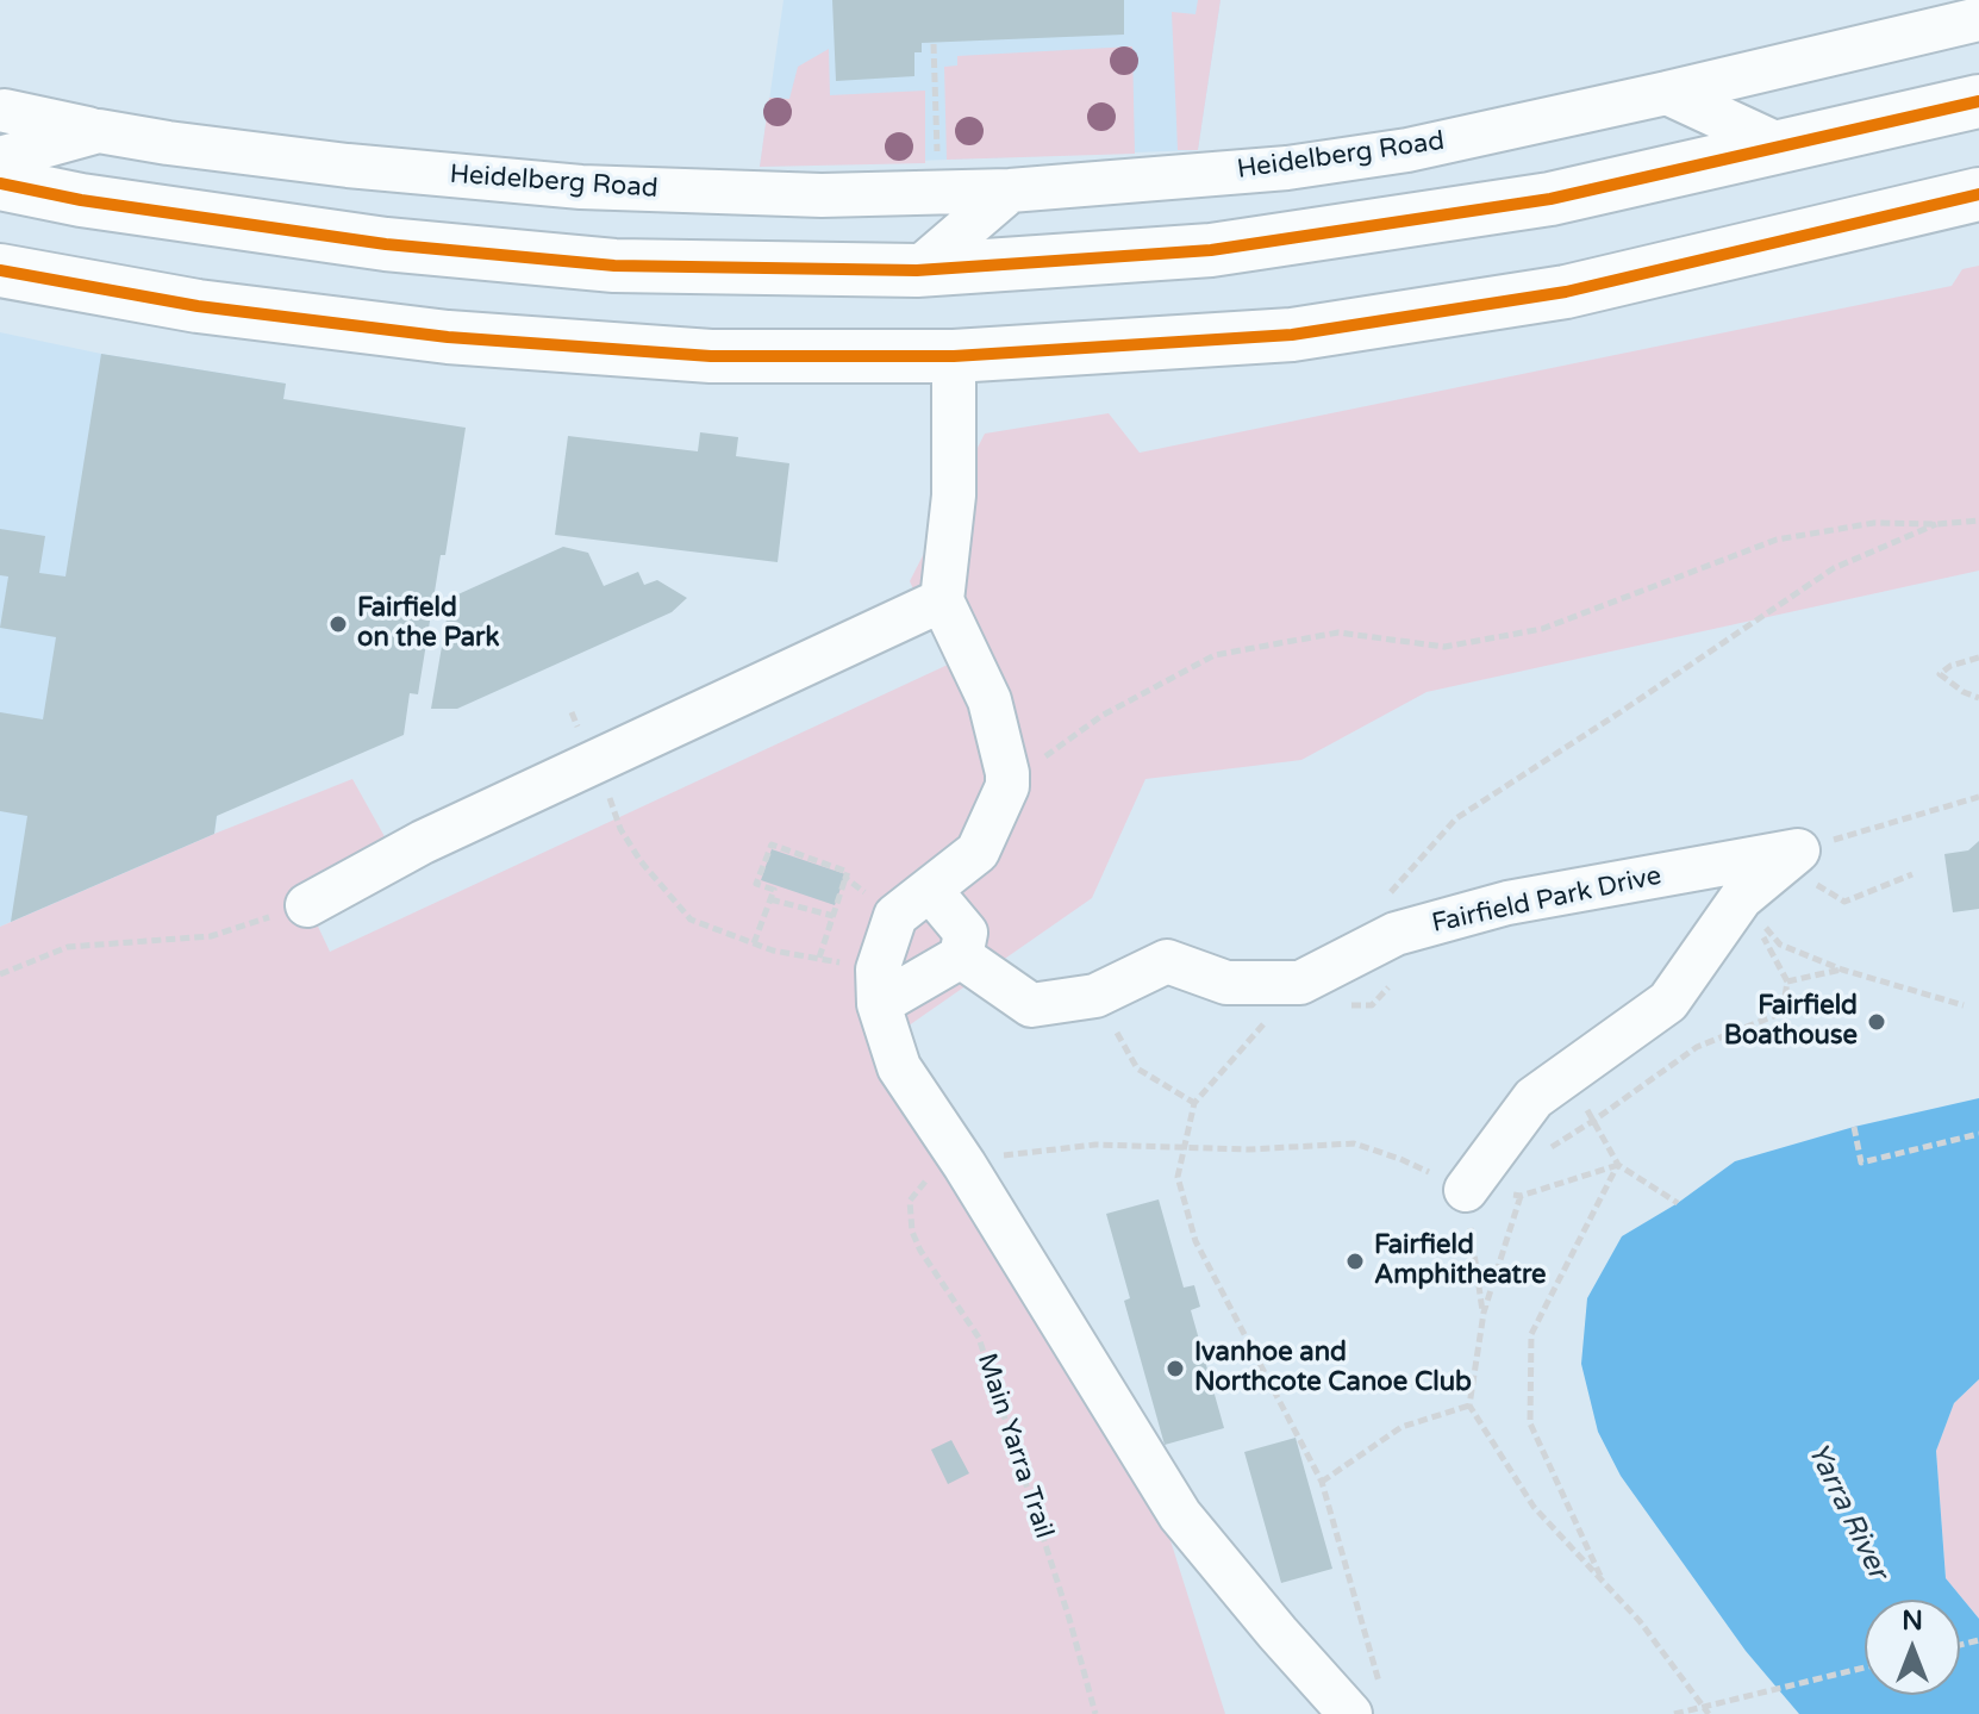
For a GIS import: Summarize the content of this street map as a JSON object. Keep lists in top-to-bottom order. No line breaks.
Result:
{"streets":{"lane":["Heidelberg Road","Fairfield Park Drive"],"path":["Main Yarra Trail"]},"water":["Yarra River"],"places":["Fairfield on the Park","Fairfield Boathouse","Fairfield Amphitheatre","Ivanhoe and Northcote Canoe Club"],"north":"top"}
